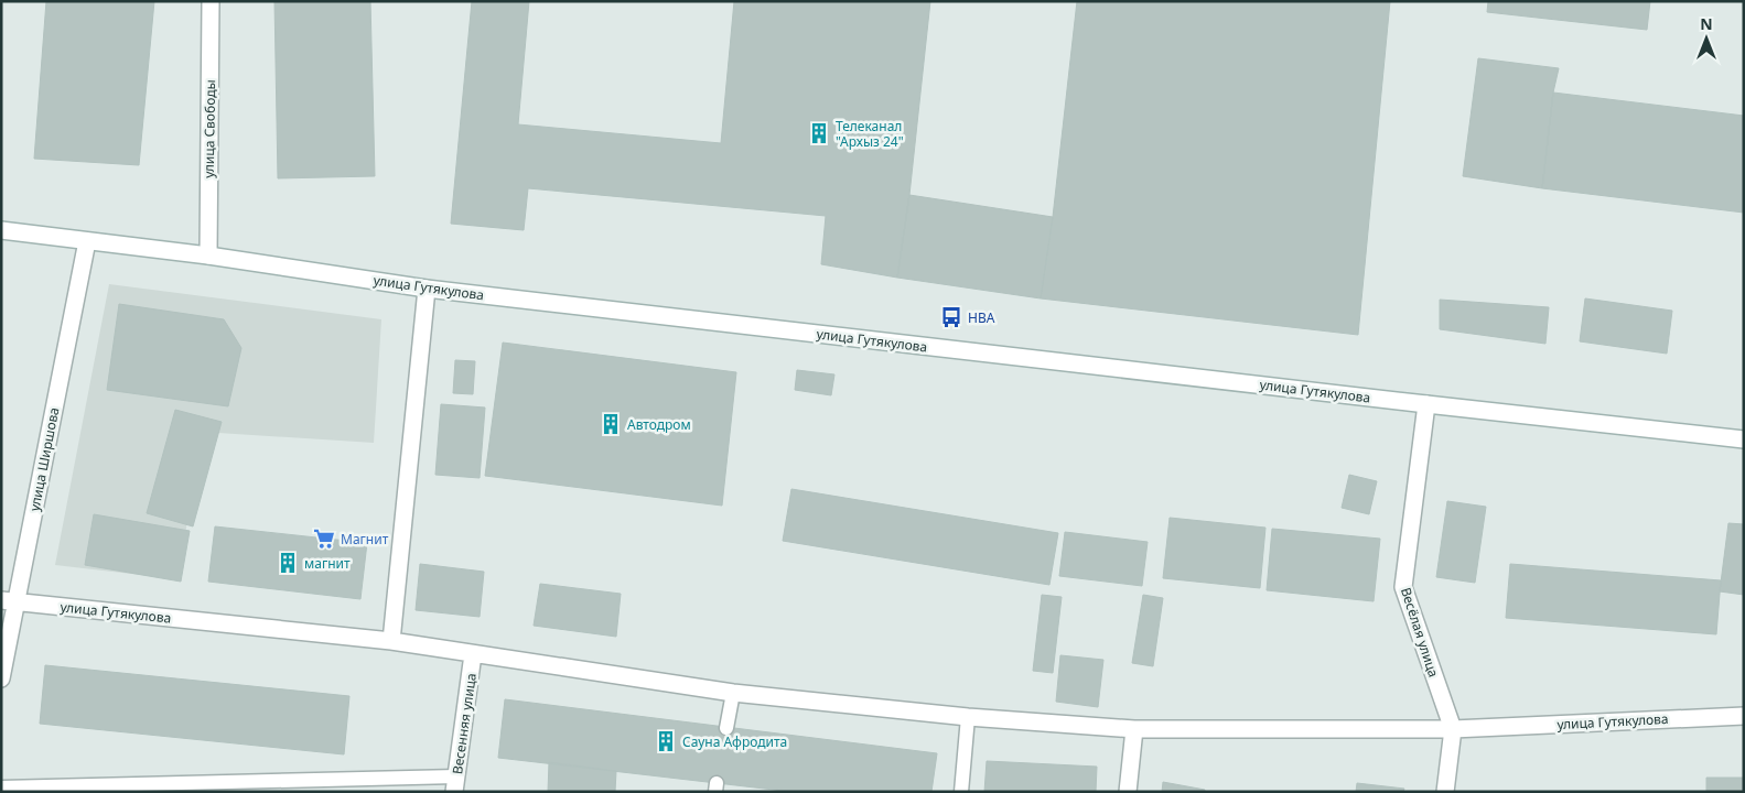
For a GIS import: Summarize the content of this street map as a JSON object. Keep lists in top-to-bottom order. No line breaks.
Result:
{"streets":{"street":["улица Свободы","улица Гутякулова","улица Ширшова","Весёлая улица","Весенняя улица"]},"crossings":[["улица Свободы","улица Гутякулова"],["улица Гутякулова","улица Ширшова"],["улица Гутякулова","Весёлая улица"],["улица Гутякулова","Весенняя улица"]],"places":{"building":["Телеканал \"Архыз 24\"","Автодром","магнит","Сауна Афродита"],"bus stop":["НВА"],"supermarket":["Магнит"]},"north":"top"}
